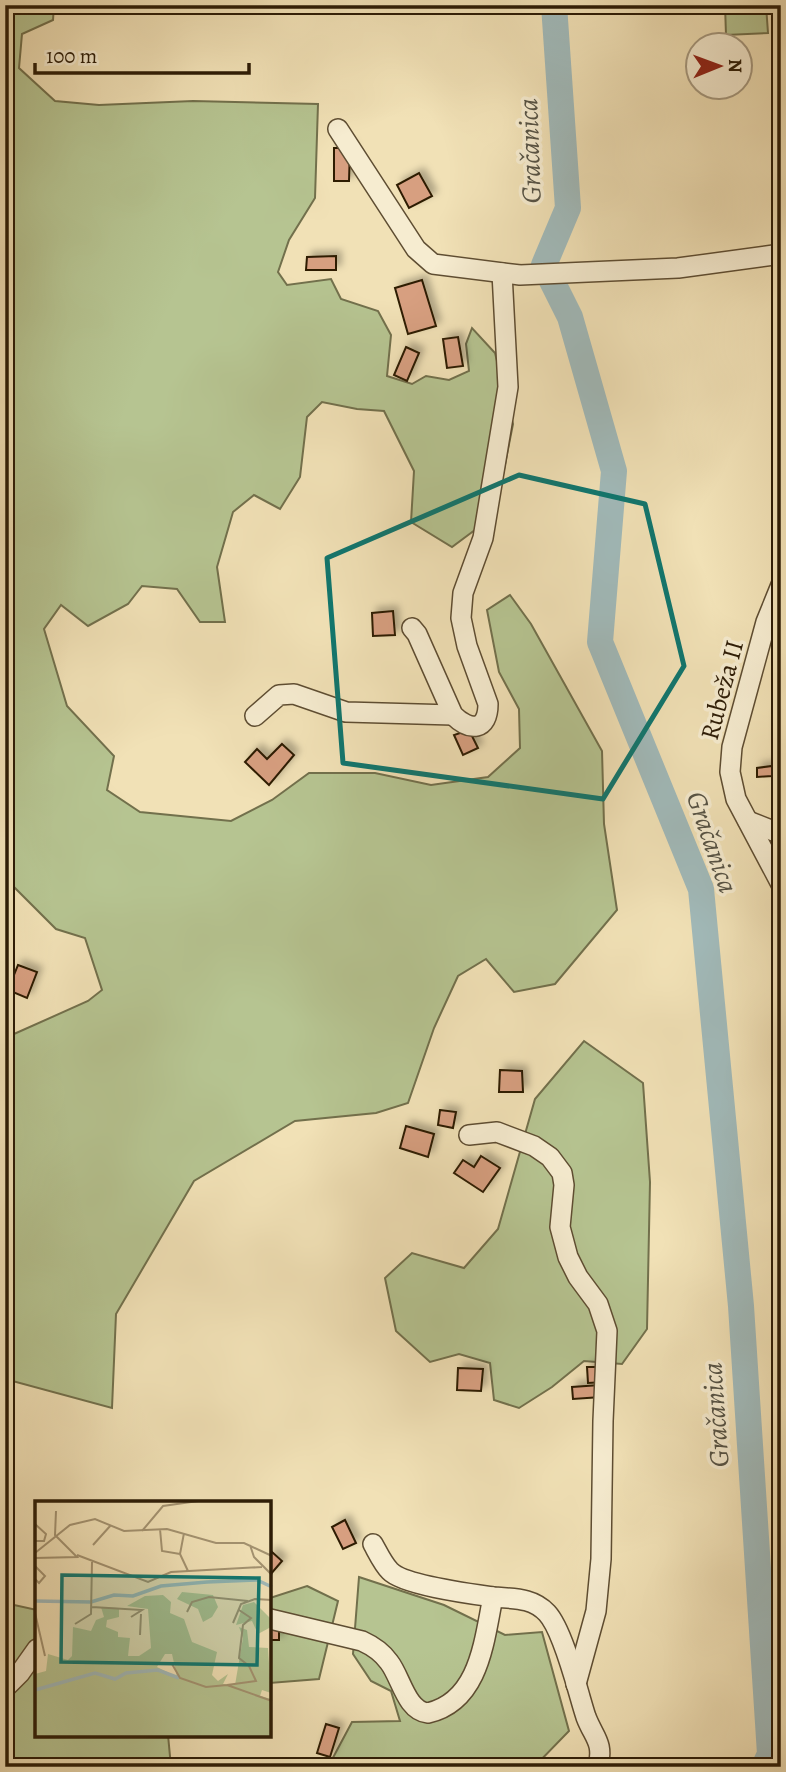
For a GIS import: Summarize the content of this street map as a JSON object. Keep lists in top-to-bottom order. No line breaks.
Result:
{"streets":{"street":["Rubeža II"]},"water":["Gračanica"],"scale_bar":"100 m","north":"right"}
